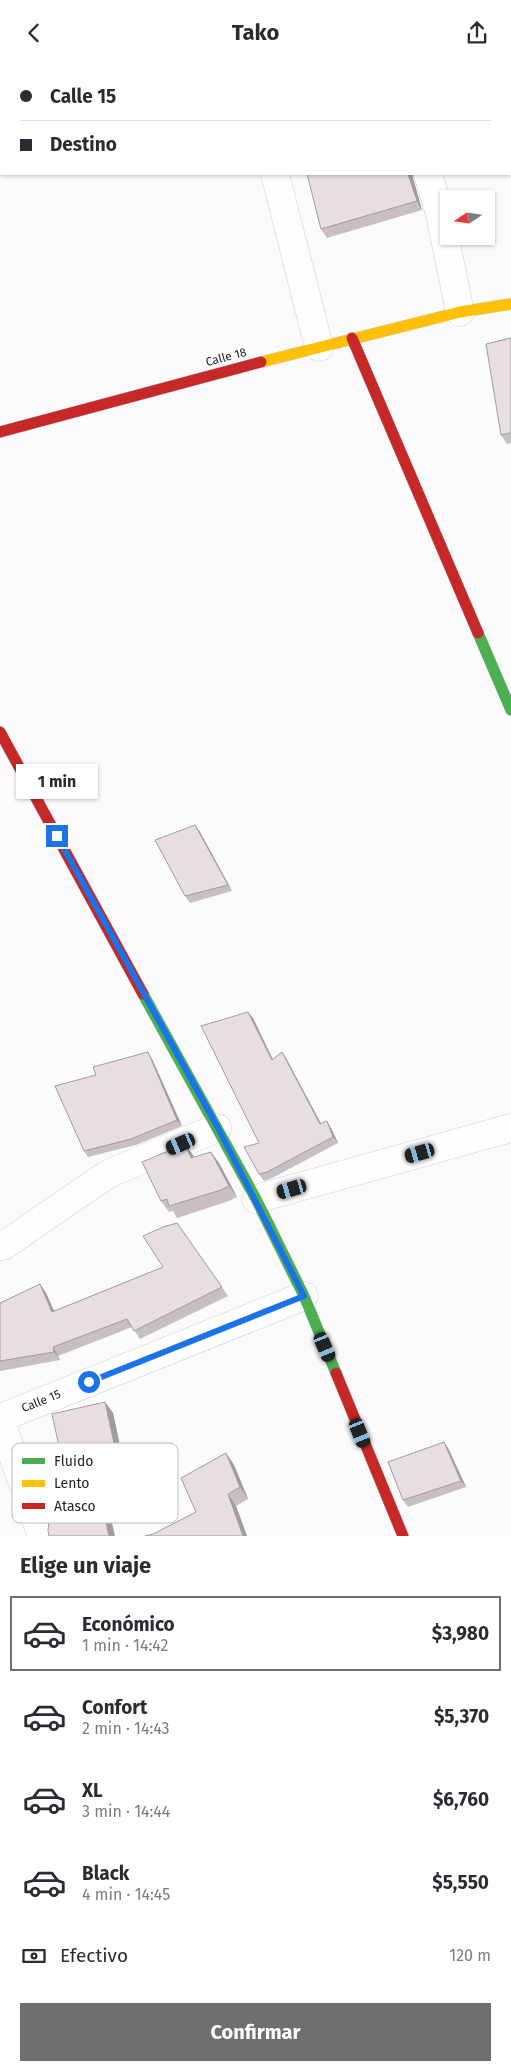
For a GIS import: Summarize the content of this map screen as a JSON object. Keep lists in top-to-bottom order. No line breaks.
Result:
{"streets":{"street":["Calle 18","Calle 15"]},"legend":["Fluido","Lento","Atasco"],"north":"left","page":{"header":"Tako","banner":["Calle 15","Destino"],"bubble":"1 min","heading":"Elige un viaje","list":[{"name":"Económico","note":"1 min · 14:42","value":"$3,980"},{"name":"Confort","note":"2 min · 14:43","value":"$5,370"},{"name":"XL","note":"3 min · 14:44","value":"$6,760"},{"name":"Black","note":"4 min · 14:45","value":"$5,550"}],"pay":["Efectivo","120 m"],"buttons":"Confirmar"}}
